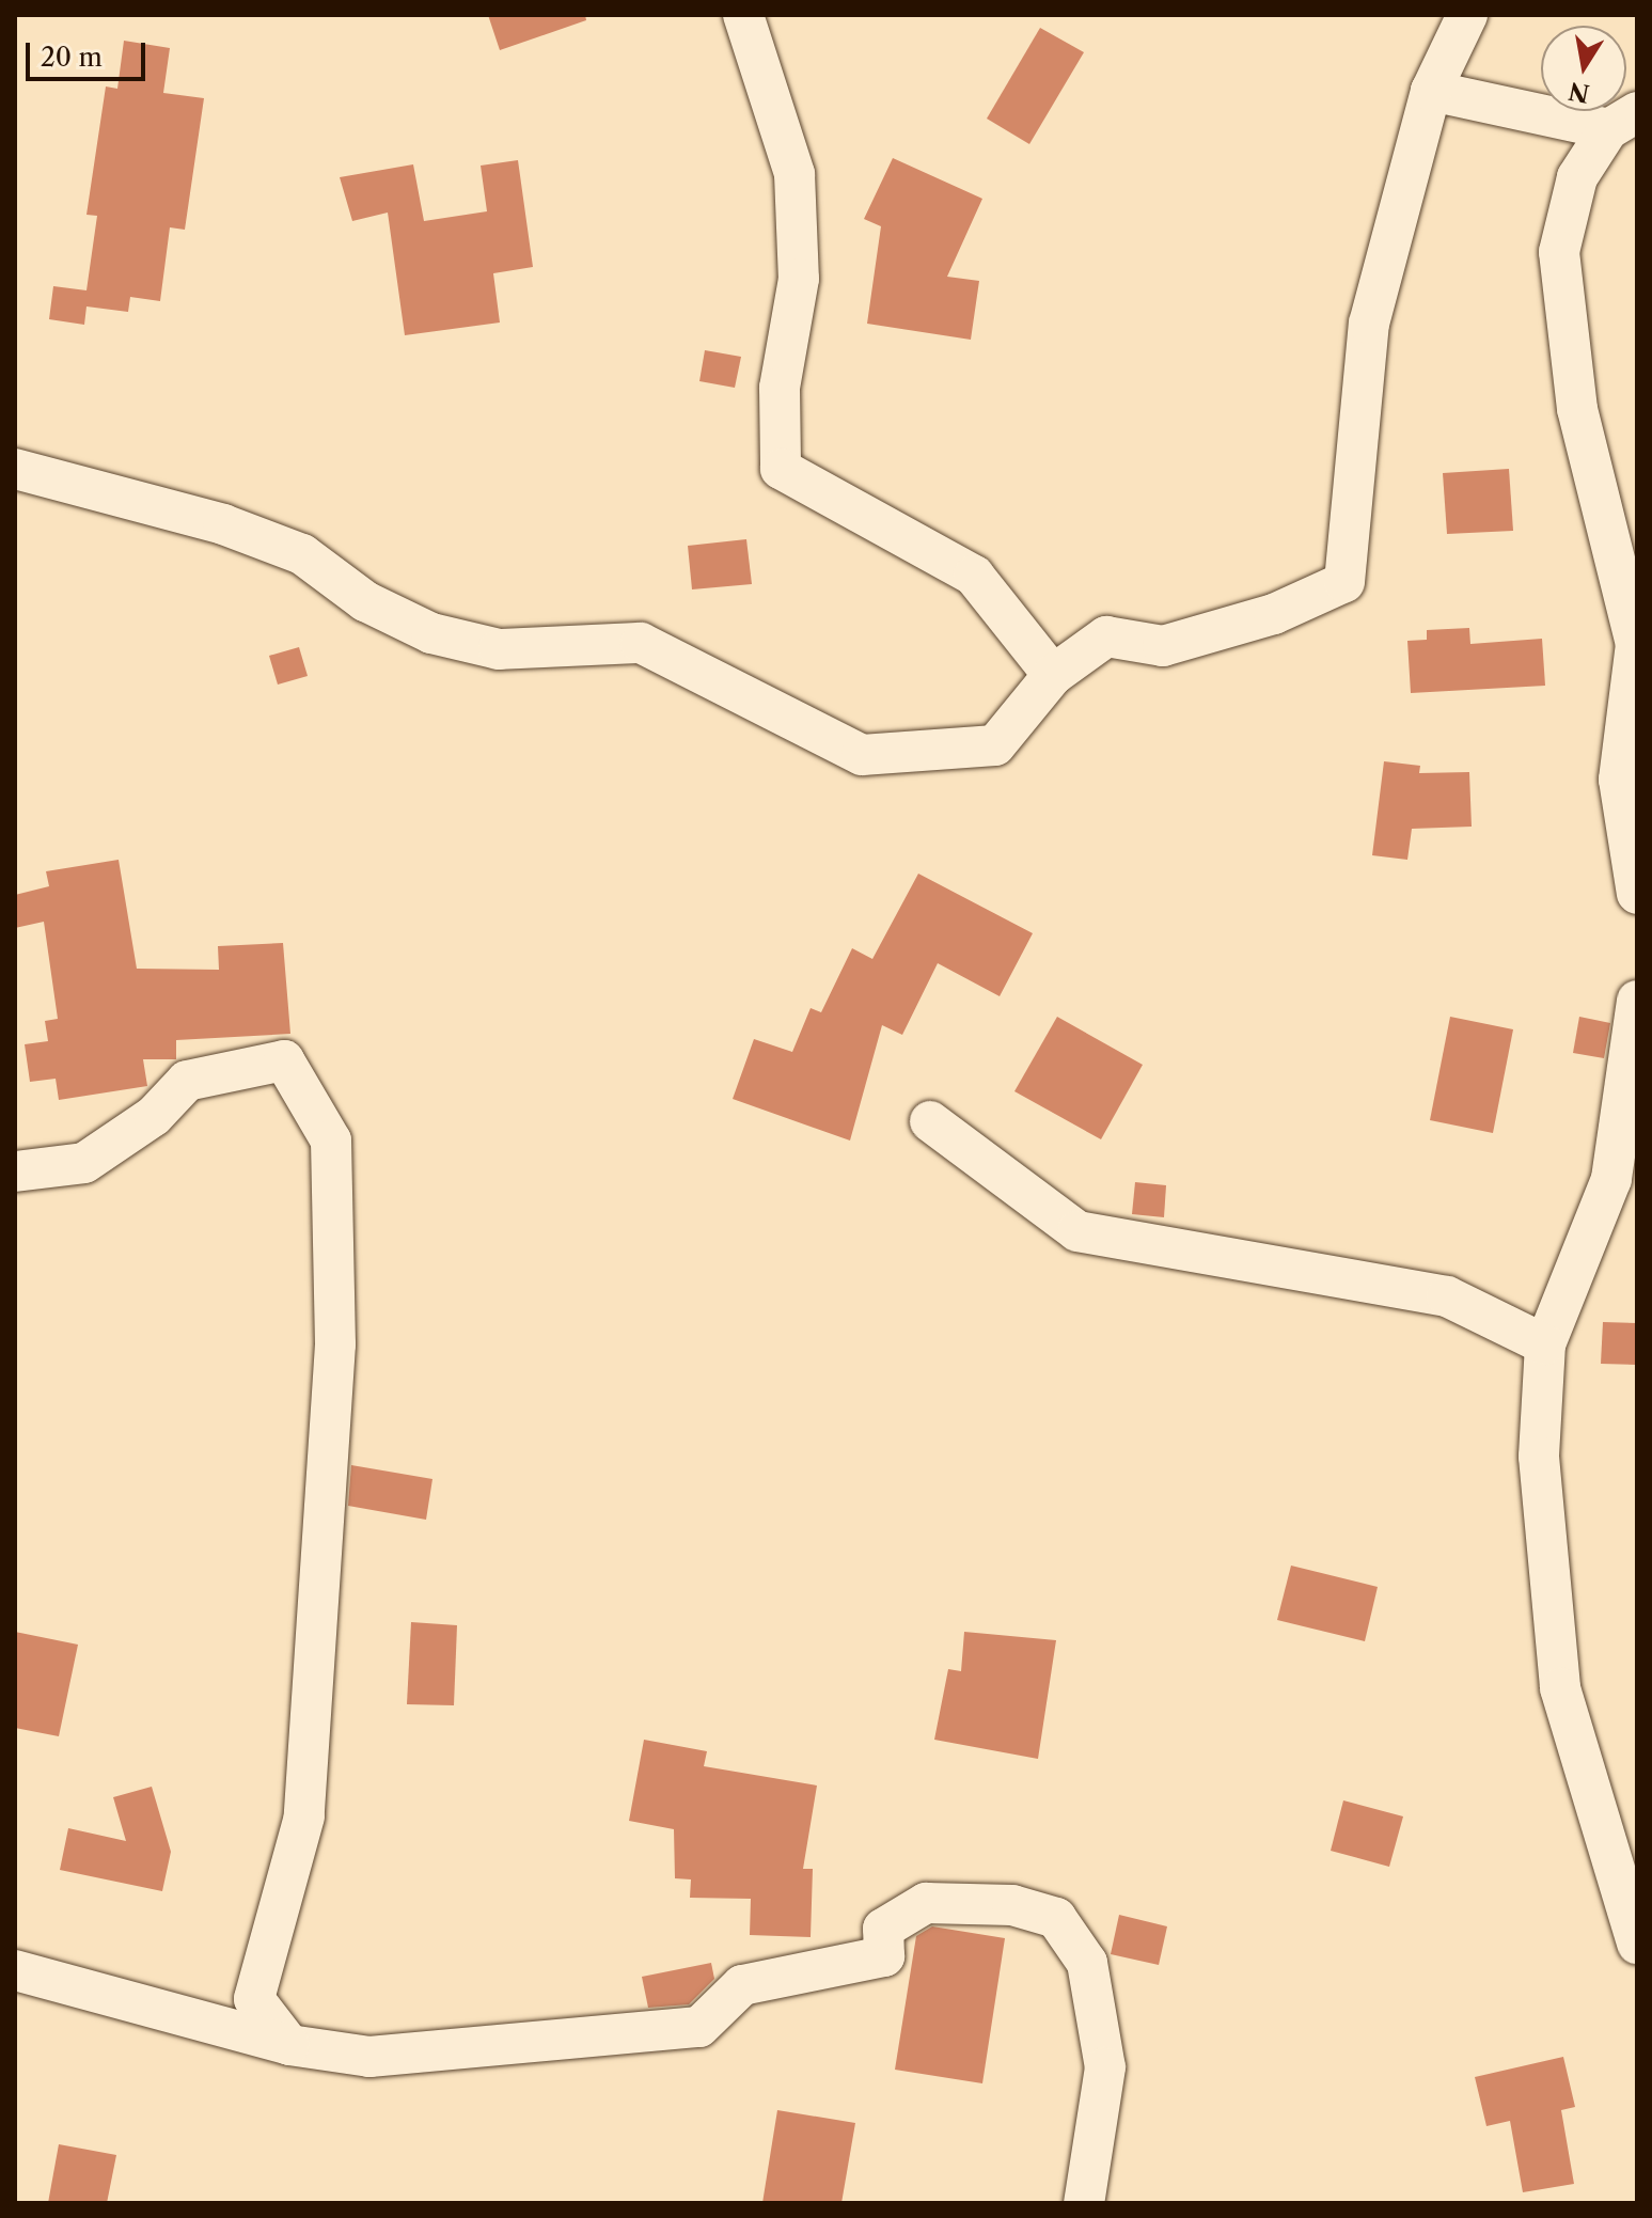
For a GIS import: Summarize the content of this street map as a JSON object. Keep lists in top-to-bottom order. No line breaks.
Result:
{"scale_bar":"20 m","north":"bottom"}
